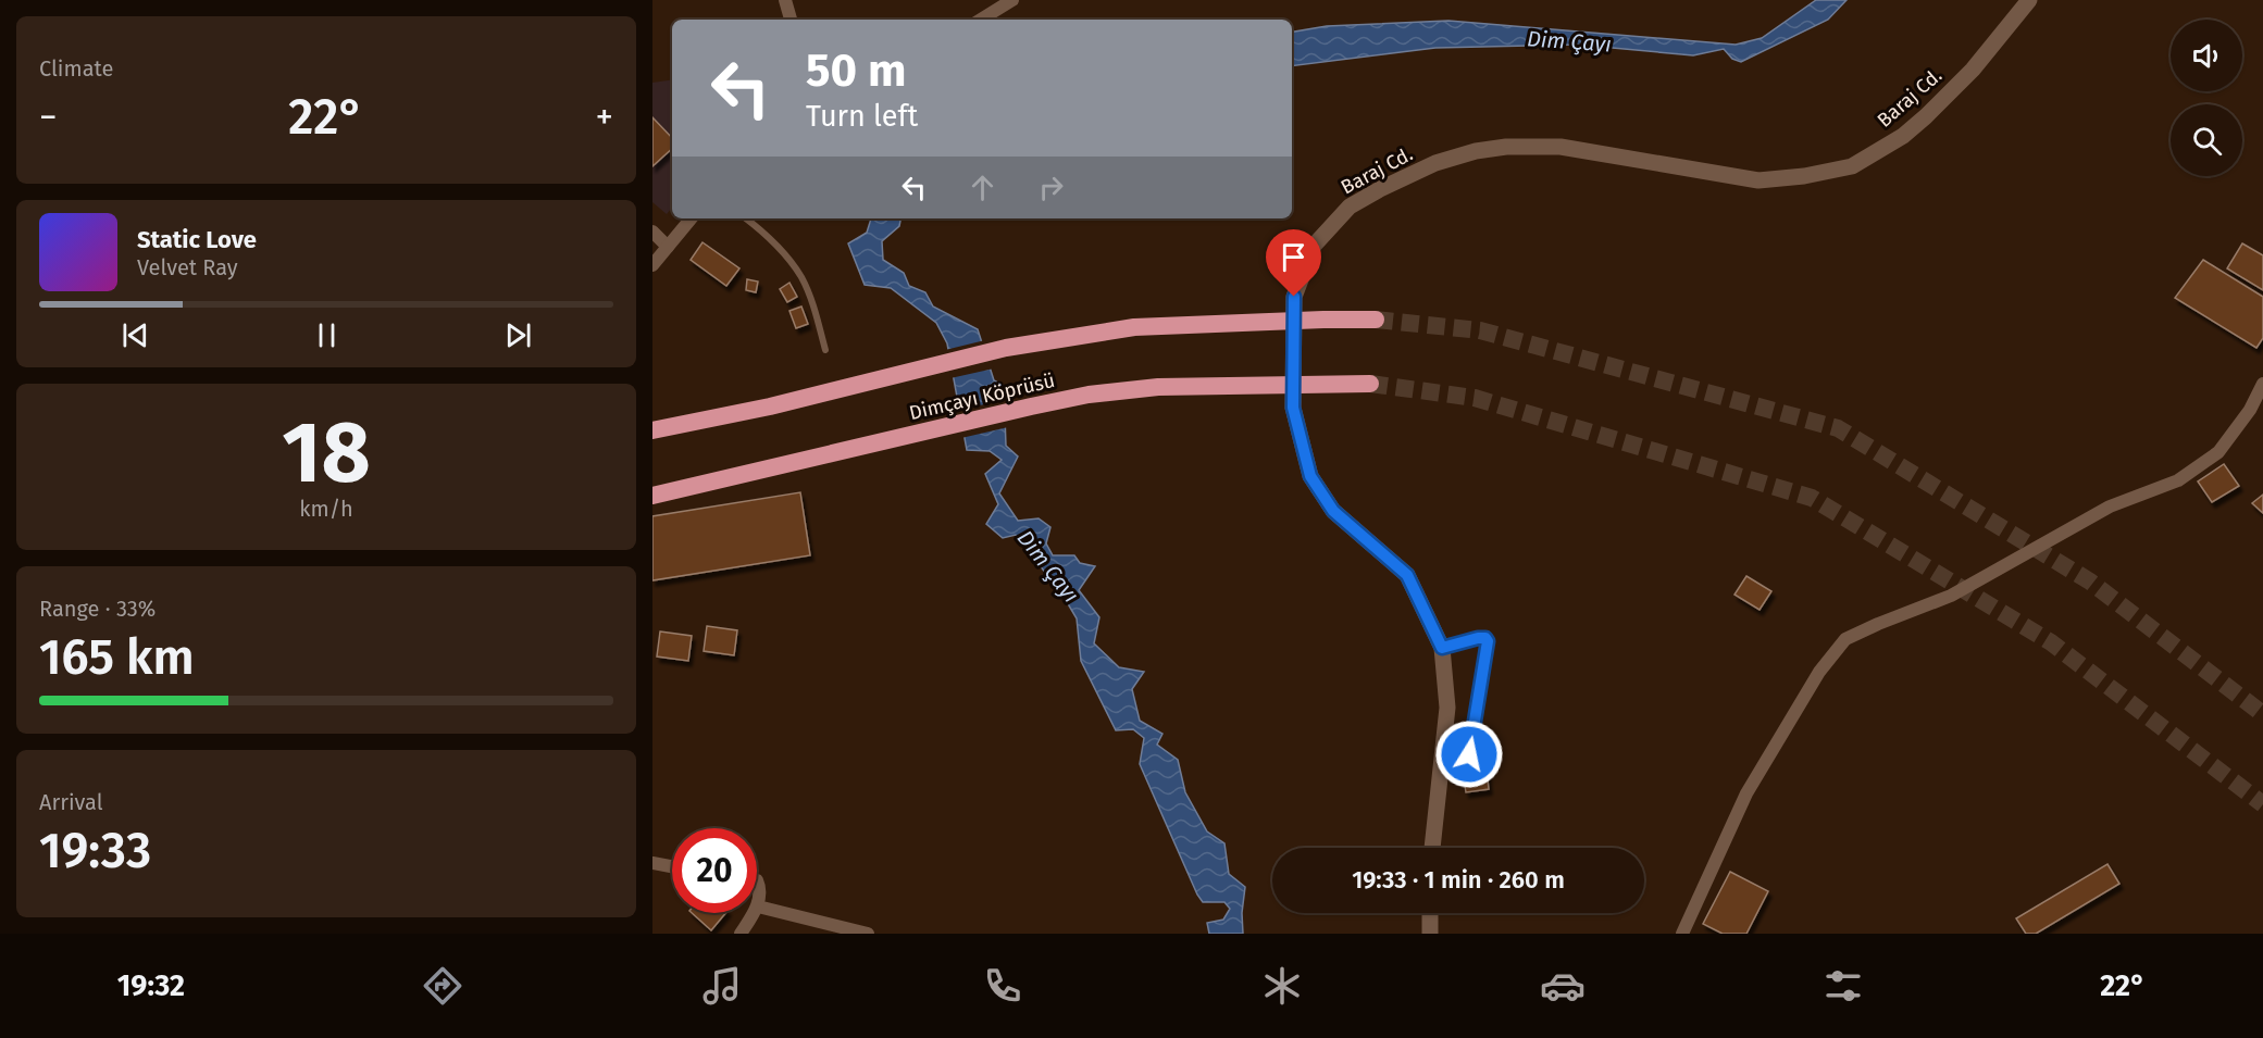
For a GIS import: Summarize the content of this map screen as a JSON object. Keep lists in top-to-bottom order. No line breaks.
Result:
{"streets":{"highway":["Dimçayı Köprüsü"],"street":["Baraj Cd."]},"water":["Dim Çayı"],"page":{"tile":["Climate",["18","km/h"],["Range · 33%","165 km"],["Arrival","19:33"]],"turn":["50 m","Turn left"],"heat":["−","22°","+"],"song":["Static Love","Velvet Ray"],"limit":"20","trip":"19:33 · 1 min · 260 m","tabs":["19:32","22°"]}}
